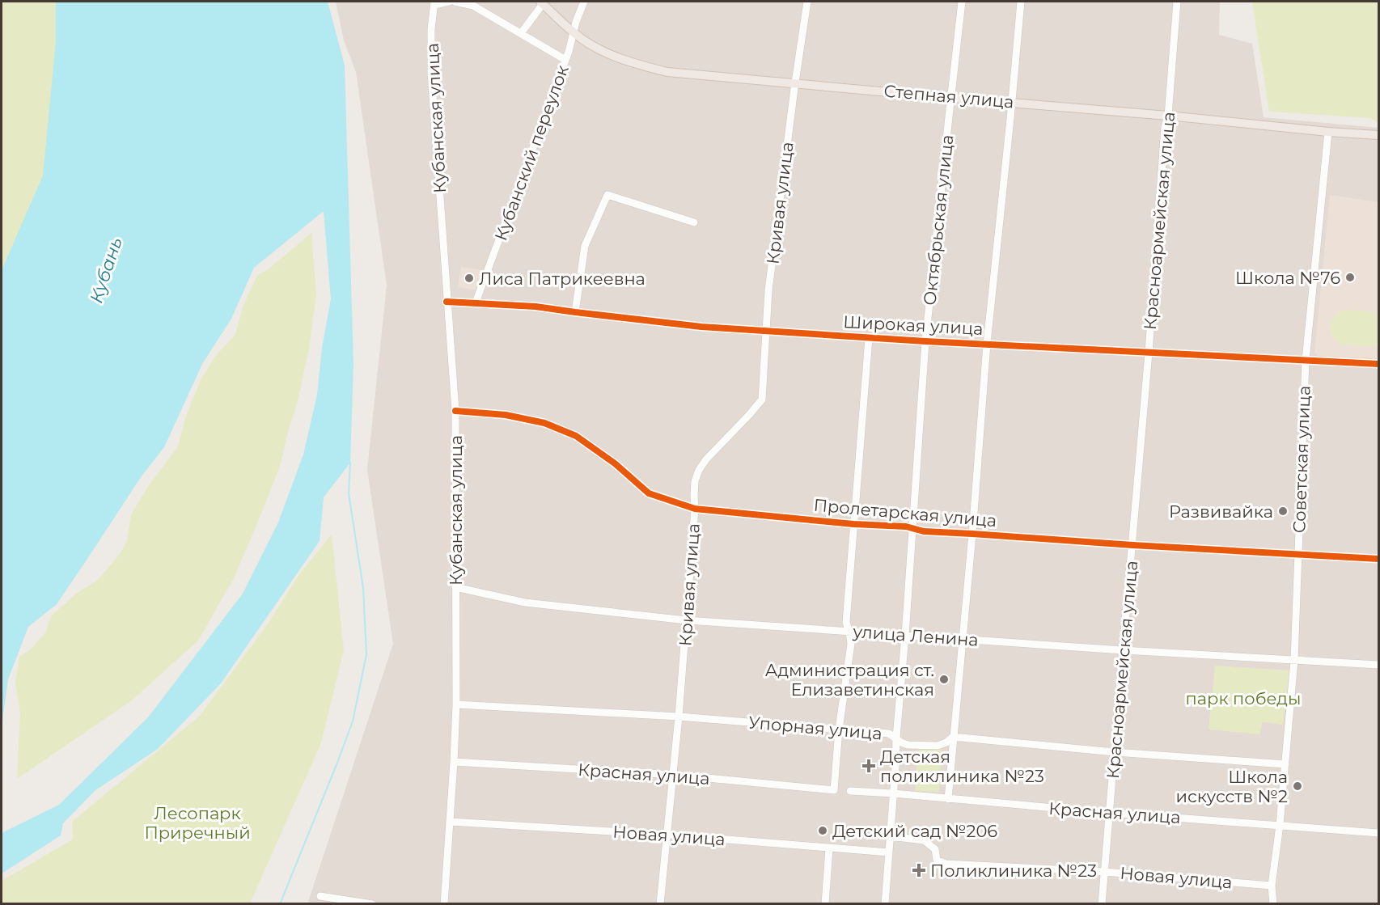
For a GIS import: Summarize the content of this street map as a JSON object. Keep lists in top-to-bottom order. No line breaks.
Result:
{"streets":{"main road":["Степная улица"],"street":["Кубанская улица","Кубанский переулок","Кривая улица","Октябрьская улица","Красноармейская улица","Широкая улица","Советская улица","Пролетарская улица","улица Ленина","Упорная улица","Красная улица","Новая улица"]},"crossings":[["Степная улица","Кубанский переулок"],["Степная улица","Кривая улица"],["Степная улица","Октябрьская улица"],["Степная улица","Красноармейская улица"],["Степная улица","Советская улица"],["Кубанская улица","Широкая улица"],["Кубанская улица","Пролетарская улица"],["Кубанская улица","улица Ленина"],["Кубанская улица","Упорная улица"],["Кубанская улица","Красная улица"],["Кубанская улица","Новая улица"],["Кубанский переулок","Широкая улица"],["Кривая улица","Широкая улица"],["Кривая улица","Пролетарская улица"],["Кривая улица","улица Ленина"],["Кривая улица","Упорная улица"],["Кривая улица","Красная улица"],["Кривая улица","Новая улица"],["Октябрьская улица","Широкая улица"],["Октябрьская улица","Пролетарская улица"],["Октябрьская улица","улица Ленина"],["Октябрьская улица","Упорная улица"],["Октябрьская улица","Красная улица"],["Октябрьская улица","Новая улица"],["Красноармейская улица","Широкая улица"],["Красноармейская улица","Пролетарская улица"],["Красноармейская улица","улица Ленина"],["Красноармейская улица","Упорная улица"],["Красноармейская улица","Красная улица"],["Красноармейская улица","Новая улица"],["Широкая улица","Советская улица"],["Советская улица","Пролетарская улица"],["Советская улица","улица Ленина"],["Советская улица","Упорная улица"],["Советская улица","Красная улица"],["Советская улица","Новая улица"],["Упорная улица","Красная улица"]],"water":["Кубань"],"parks":["парк победы","Лесопарк Приречный"],"places":{"other":["Школа №76","Лиса Патрикеевна","Развивайка","Администрация ст. Елизаветинская","Школа искусств №2","Детский сад №206"],"health":["Детская поликлиника №23","Поликлиника №23"]}}
